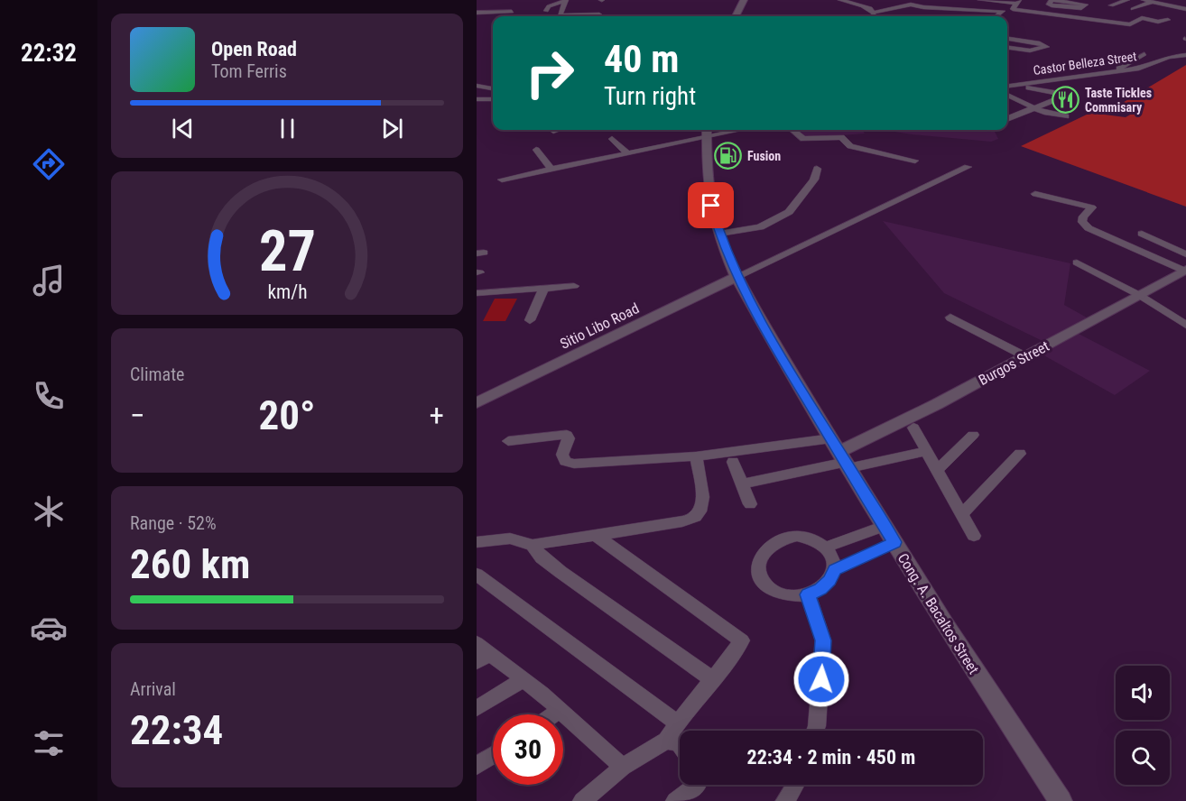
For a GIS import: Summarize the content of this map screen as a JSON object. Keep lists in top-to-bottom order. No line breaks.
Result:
{"streets":{"street":["Castor Belleza Street","Sitio Libo Road","Burgos Street","Cong. A. Bacaltos Street"]},"crossings":[["Sitio Libo Road","Cong. A. Bacaltos Street"],["Burgos Street","Cong. A. Bacaltos Street"]],"places":{"restaurant":["Taste Tickles Commisary"],"fuel station":["Fusion"]},"page":{"tabs":"22:32","turn":["40 m","Turn right"],"song":["Open Road","Tom Ferris"],"tile":["Climate",["Range · 52%","260 km"],["Arrival","22:34"]],"heat":["−","20°","+"],"limit":"30","trip":"22:34 · 2 min · 450 m","gauge":["27","km/h"]}}
